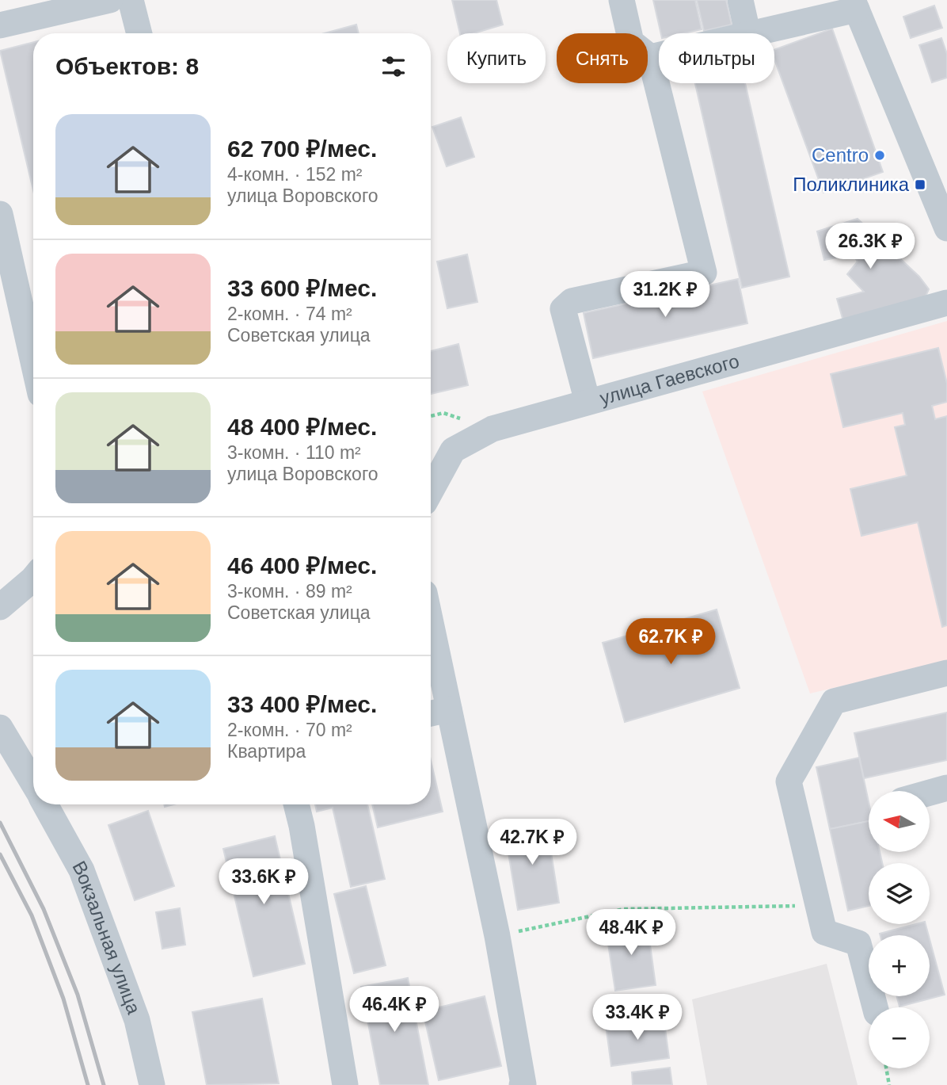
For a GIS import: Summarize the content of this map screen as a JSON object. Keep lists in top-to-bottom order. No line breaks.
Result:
{"streets":{"street":["улица Гаевского","Вокзальная улица"]},"places":{"other":["Centro"],"transit":["Поликлиника"]},"north":"left","page":{"chip":["Купить","Снять","Фильтры"],"heading":"Объектов: 8","list":[{"name":"62 700 ₽/мес.","note":"4-комн. · 152 m² · улица Воровского"},{"name":"33 600 ₽/мес.","note":"2-комн. · 74 m² · Советская улица"},{"name":"48 400 ₽/мес.","note":"3-комн. · 110 m² · улица Воровского"},{"name":"46 400 ₽/мес.","note":"3-комн. · 89 m² · Советская улица"},{"name":"33 400 ₽/мес.","note":"2-комн. · 70 m² · Квартира"}],"price":["26.3K ₽","31.2K ₽","62.7K ₽","42.7K ₽","33.6K ₽","48.4K ₽","46.4K ₽","33.4K ₽"],"map_buttons":["+","−"]}}
